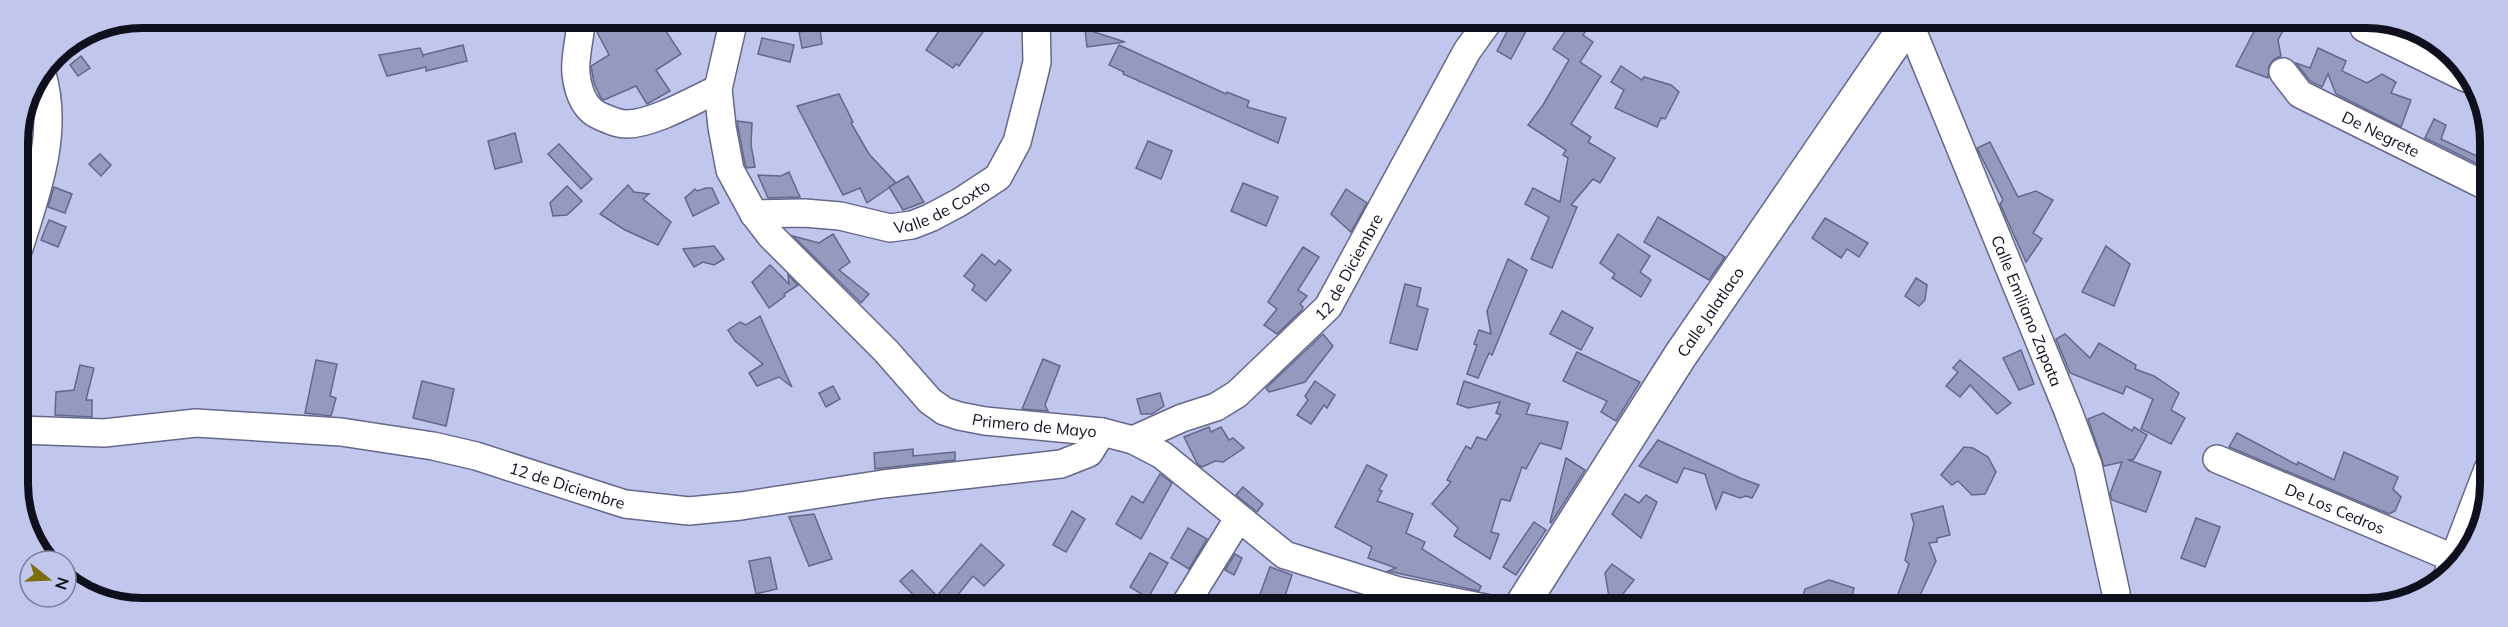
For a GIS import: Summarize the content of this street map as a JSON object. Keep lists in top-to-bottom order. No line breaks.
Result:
{"streets":{"main road":["Calle Jalatlaco"],"street":["De Negrete","Valle de Coxto","12 de Diciembre","Calle Emiliano Zapata","Primero de Mayo","De Los Cedros"]},"crossings":[["Valle de Coxto","Primero de Mayo"],["12 de Diciembre","Primero de Mayo"]],"north":"right"}
